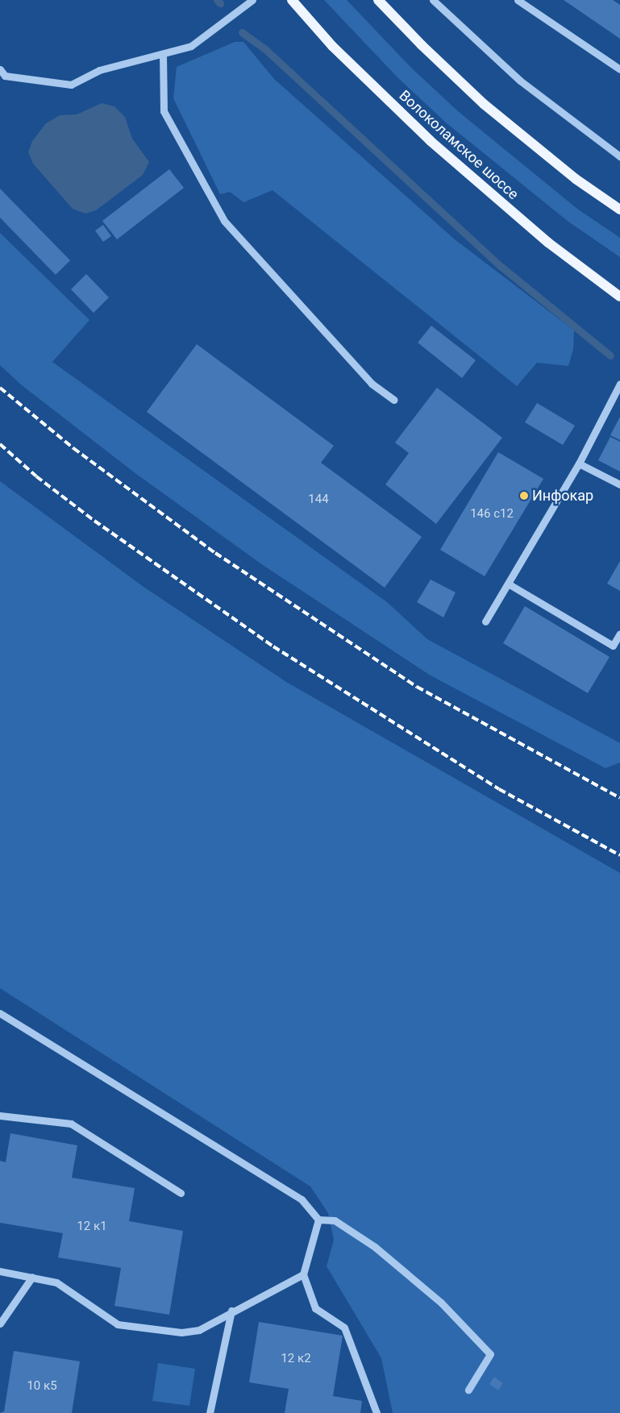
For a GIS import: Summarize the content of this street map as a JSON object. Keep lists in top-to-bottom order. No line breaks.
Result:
{"streets":{"main road":["Волоколамское шоссе"]},"places":["Инфокар"],"house_numbers":["144","146 с12","12 к1","12 к2","10 к5"]}
